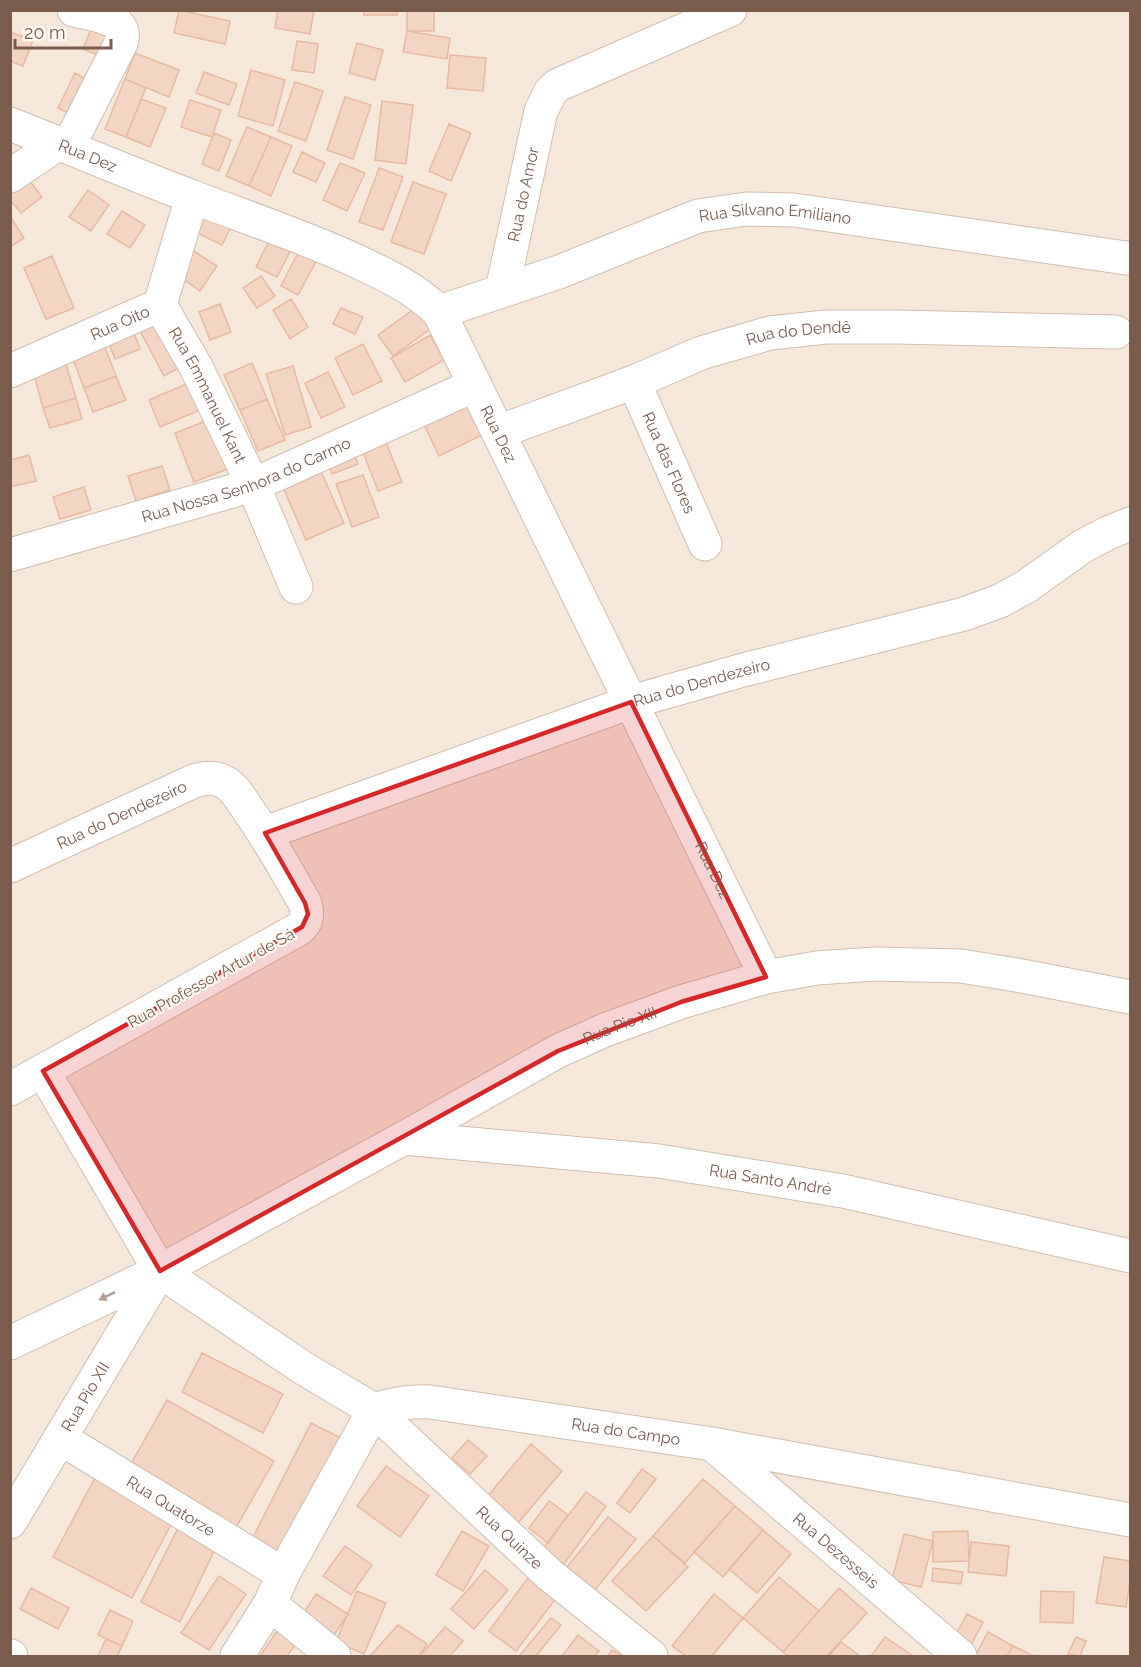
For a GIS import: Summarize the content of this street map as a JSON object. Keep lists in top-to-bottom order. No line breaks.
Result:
{"streets":{"street":["Rua Dez","Rua do Amor","Rua Silvano Emiliano","Rua Oito","Rua do Dendê","Rua Emmanuel Kant","Rua das Flores","Rua Nossa Senhora do Carmo","Rua do Dendezeiro","Rua Professor Artur de Sá","Rua Pio XII","Rua Santo André","Rua do Campo","Rua Quatorze","Rua Quinze","Rua Dezesseis"]},"crossings":[["Rua Dez","Rua Silvano Emiliano"],["Rua Dez","Rua Oito"],["Rua Dez","Rua do Dendê"],["Rua Dez","Rua Nossa Senhora do Carmo"],["Rua Dez","Rua do Dendezeiro"],["Rua Dez","Rua Pio XII"],["Rua do Amor","Rua Silvano Emiliano"],["Rua Oito","Rua Emmanuel Kant"],["Rua do Dendê","Rua das Flores"],["Rua Emmanuel Kant","Rua Nossa Senhora do Carmo"],["Rua do Dendezeiro","Rua Professor Artur de Sá"],["Rua Pio XII","Rua Santo André"],["Rua Pio XII","Rua Quatorze"],["Rua do Campo","Rua Quinze"],["Rua do Campo","Rua Dezesseis"]],"scale_bar":"20 m"}
